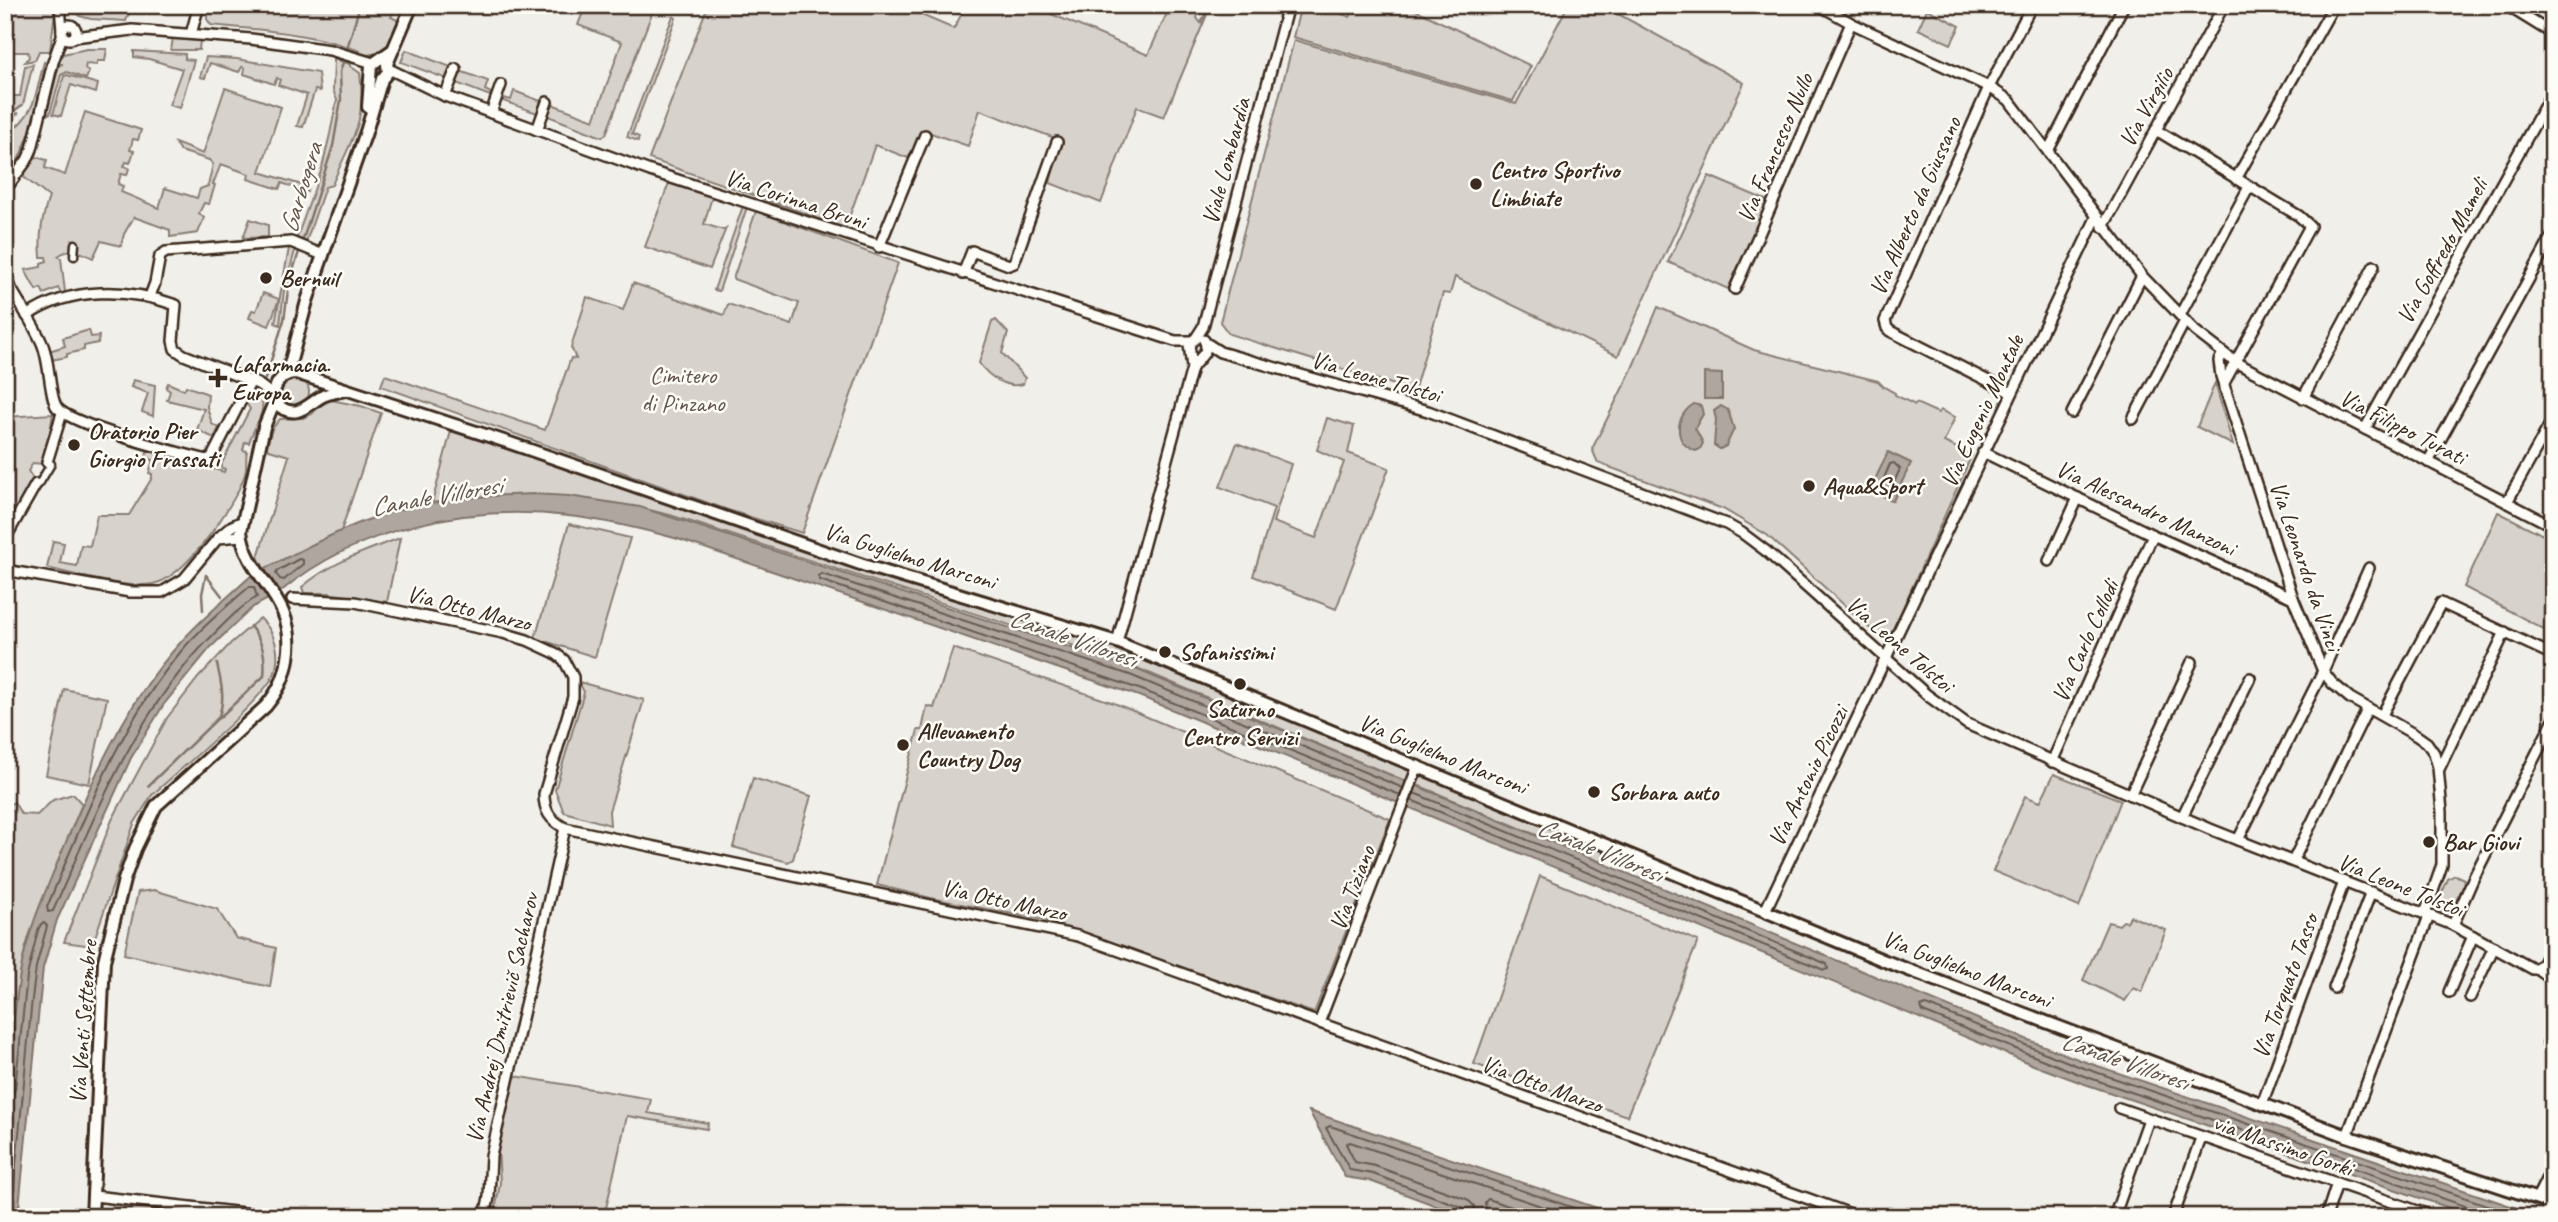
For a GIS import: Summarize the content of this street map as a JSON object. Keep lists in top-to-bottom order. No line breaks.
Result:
{"streets":{"street":["Via Virgilio","Via Francesco Nullo","Viale Lombardia","Via Corinna Bruni","Via Alberto da Giussano","Via Goffredo Mameli","Via Leone Tolstoi","Via Eugenio Montale","Via Filippo Turati","Via Alessandro Manzoni","Via Guglielmo Marconi","Via Leonardo da Vinci","Via Otto Marzo","Via Carlo Collodi","Via Antonio Picozzi","Via Tiziano","Via Torquato Tasso","Via Andrej Dmitrievič Sacharov","Via Venti Settembre","via Massimo Gorki"]},"crossings":[["Viale Lombardia","Via Corinna Bruni"],["Viale Lombardia","Via Leone Tolstoi"],["Via Corinna Bruni","Via Leone Tolstoi"],["Via Alberto da Giussano","Via Eugenio Montale"],["Via Goffredo Mameli","Via Filippo Turati"],["Via Leone Tolstoi","Via Eugenio Montale"],["Via Leone Tolstoi","Via Carlo Collodi"],["Via Leone Tolstoi","Via Antonio Picozzi"],["Via Leone Tolstoi","Via Torquato Tasso"],["Via Eugenio Montale","Via Alessandro Manzoni"],["Via Eugenio Montale","Via Antonio Picozzi"],["Via Alessandro Manzoni","Via Leonardo da Vinci"],["Via Alessandro Manzoni","Via Carlo Collodi"],["Via Guglielmo Marconi","Via Antonio Picozzi"],["Via Guglielmo Marconi","Via Tiziano"],["Via Guglielmo Marconi","Via Torquato Tasso"],["Via Guglielmo Marconi","Via Venti Settembre"],["Via Otto Marzo","Via Tiziano"],["Via Otto Marzo","Via Andrej Dmitrievič Sacharov"]],"water":["Garbogera","Canale Villoresi"],"parks":["Cimitero di Pinzano"],"places":{"other":["Centro Sportivo Limbiate","Bernuil","Oratorio Pier Giorgio Frassati","Aqua&Sport","Sofanissimi","Saturno Centro Servizi","Allevamento Country Dog","Sorbara auto","Bar Giovi"],"health":["Lafarmacia. Europa"]}}
